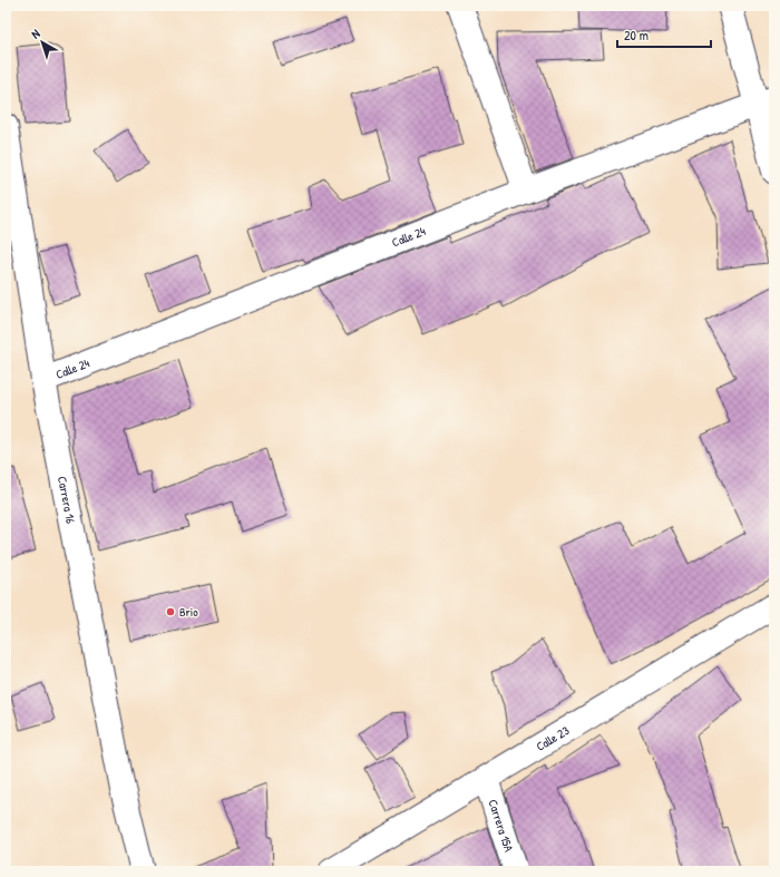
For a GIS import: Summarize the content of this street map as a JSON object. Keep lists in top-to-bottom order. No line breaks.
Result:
{"streets":{"street":["Calle 24","Carrera 16","Calle 23","Carrera 15A"]},"crossings":[["Calle 24","Carrera 16"],["Calle 23","Carrera 15A"]],"places":["Brio"],"scale_bar":"20 m","north":"top left"}
